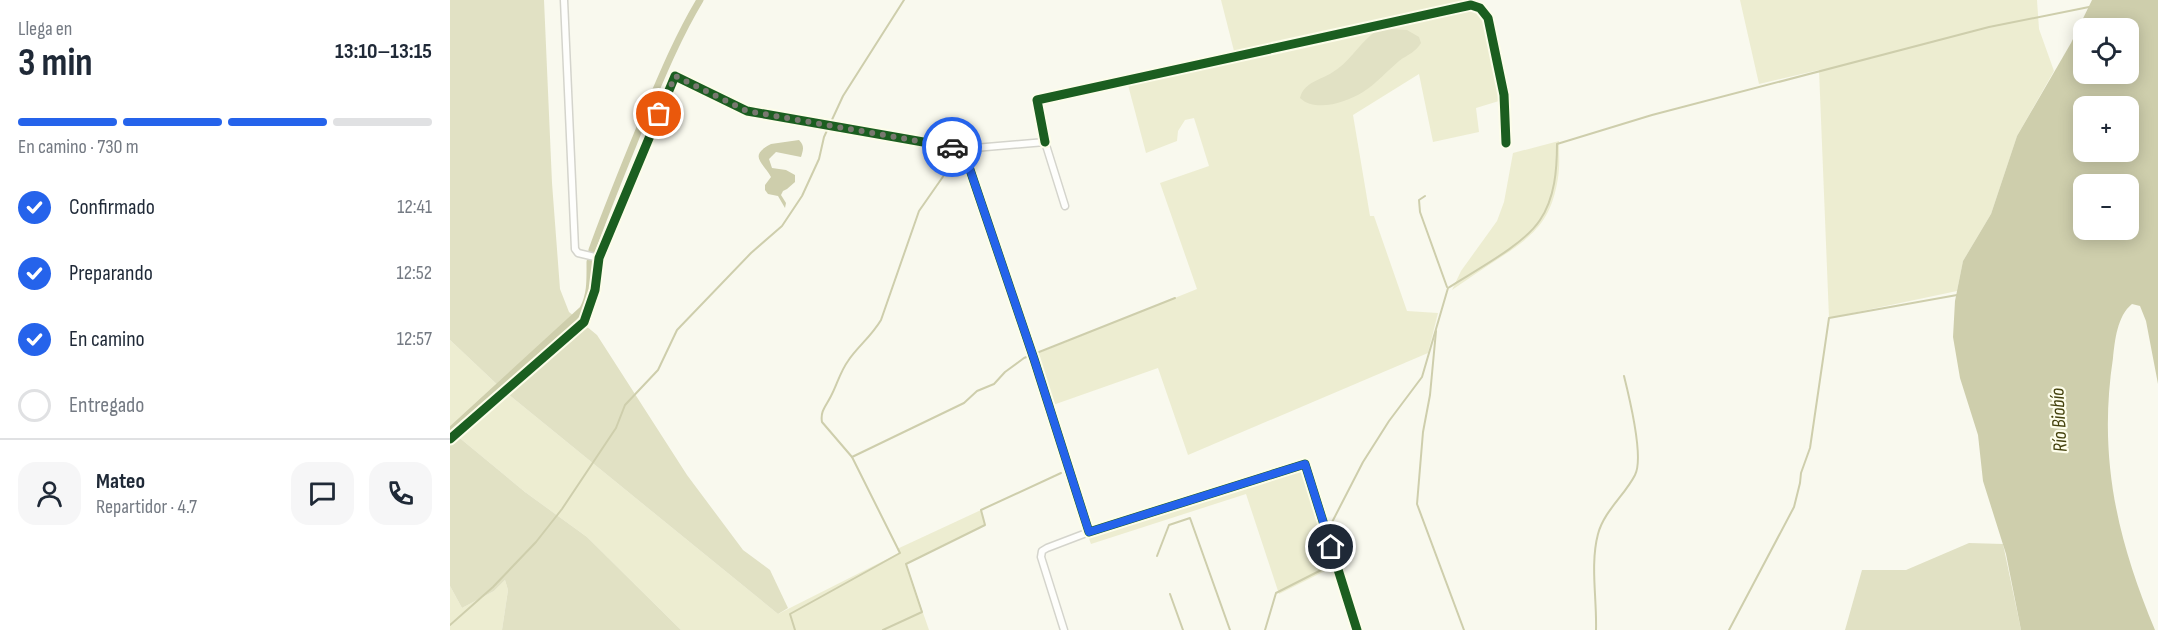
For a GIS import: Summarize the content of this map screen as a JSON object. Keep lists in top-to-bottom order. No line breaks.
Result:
{"water":["Río Biobío"],"page":{"heading":["3 min","Llega en","13:10–13:15"],"panel":["Mateo","Repartidor · 4.7"],"map_buttons":["+","−"],"bar":"En camino · 730 m","list":[["Confirmado","12:41"],["Preparando","12:52"],["En camino","12:57"],"Entregado"]}}
